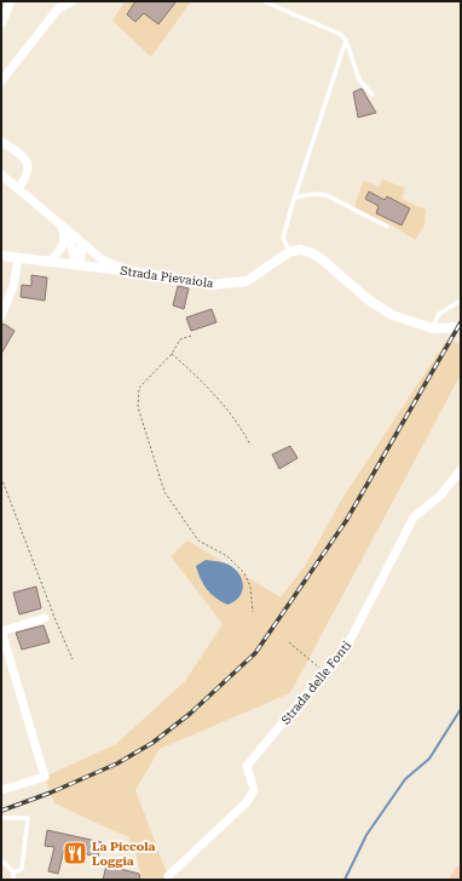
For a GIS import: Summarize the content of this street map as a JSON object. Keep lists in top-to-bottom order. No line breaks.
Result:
{"streets":{"street":["Strada Pievaiola","Strada delle Fonti"]},"places":{"restaurant":["La Piccola Loggia"]}}
